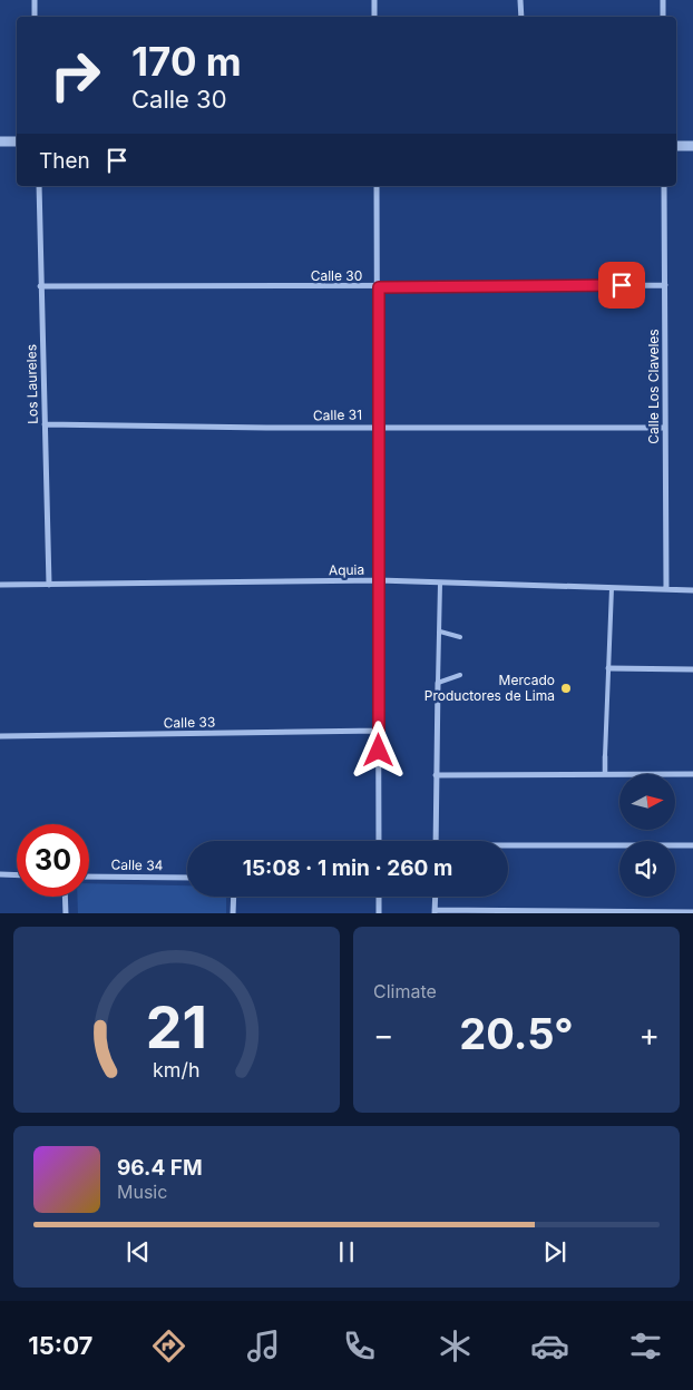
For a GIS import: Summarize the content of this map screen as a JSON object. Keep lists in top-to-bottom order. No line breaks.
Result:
{"streets":{"street":["Calle 30","Los Laureles","Calle Los Claveles","Calle 31","Aquia","Calle 33","Calle 34"]},"crossings":[["Calle 30","Los Laureles"],["Calle 30","Calle Los Claveles"],["Los Laureles","Calle 31"],["Los Laureles","Aquia"],["Calle Los Claveles","Calle 31"],["Calle Los Claveles","Aquia"]],"places":["Mercado Productores de Lima"],"north":"right","page":{"turn":["170 m","Calle 30"],"then":"Then","limit":"30","trip":"15:08 · 1 min · 260 m","tile":"Climate","heat":["−","20.5°","+"],"song":["96.4 FM","Music"],"tabs":"15:07","gauge":["21","km/h"]}}
